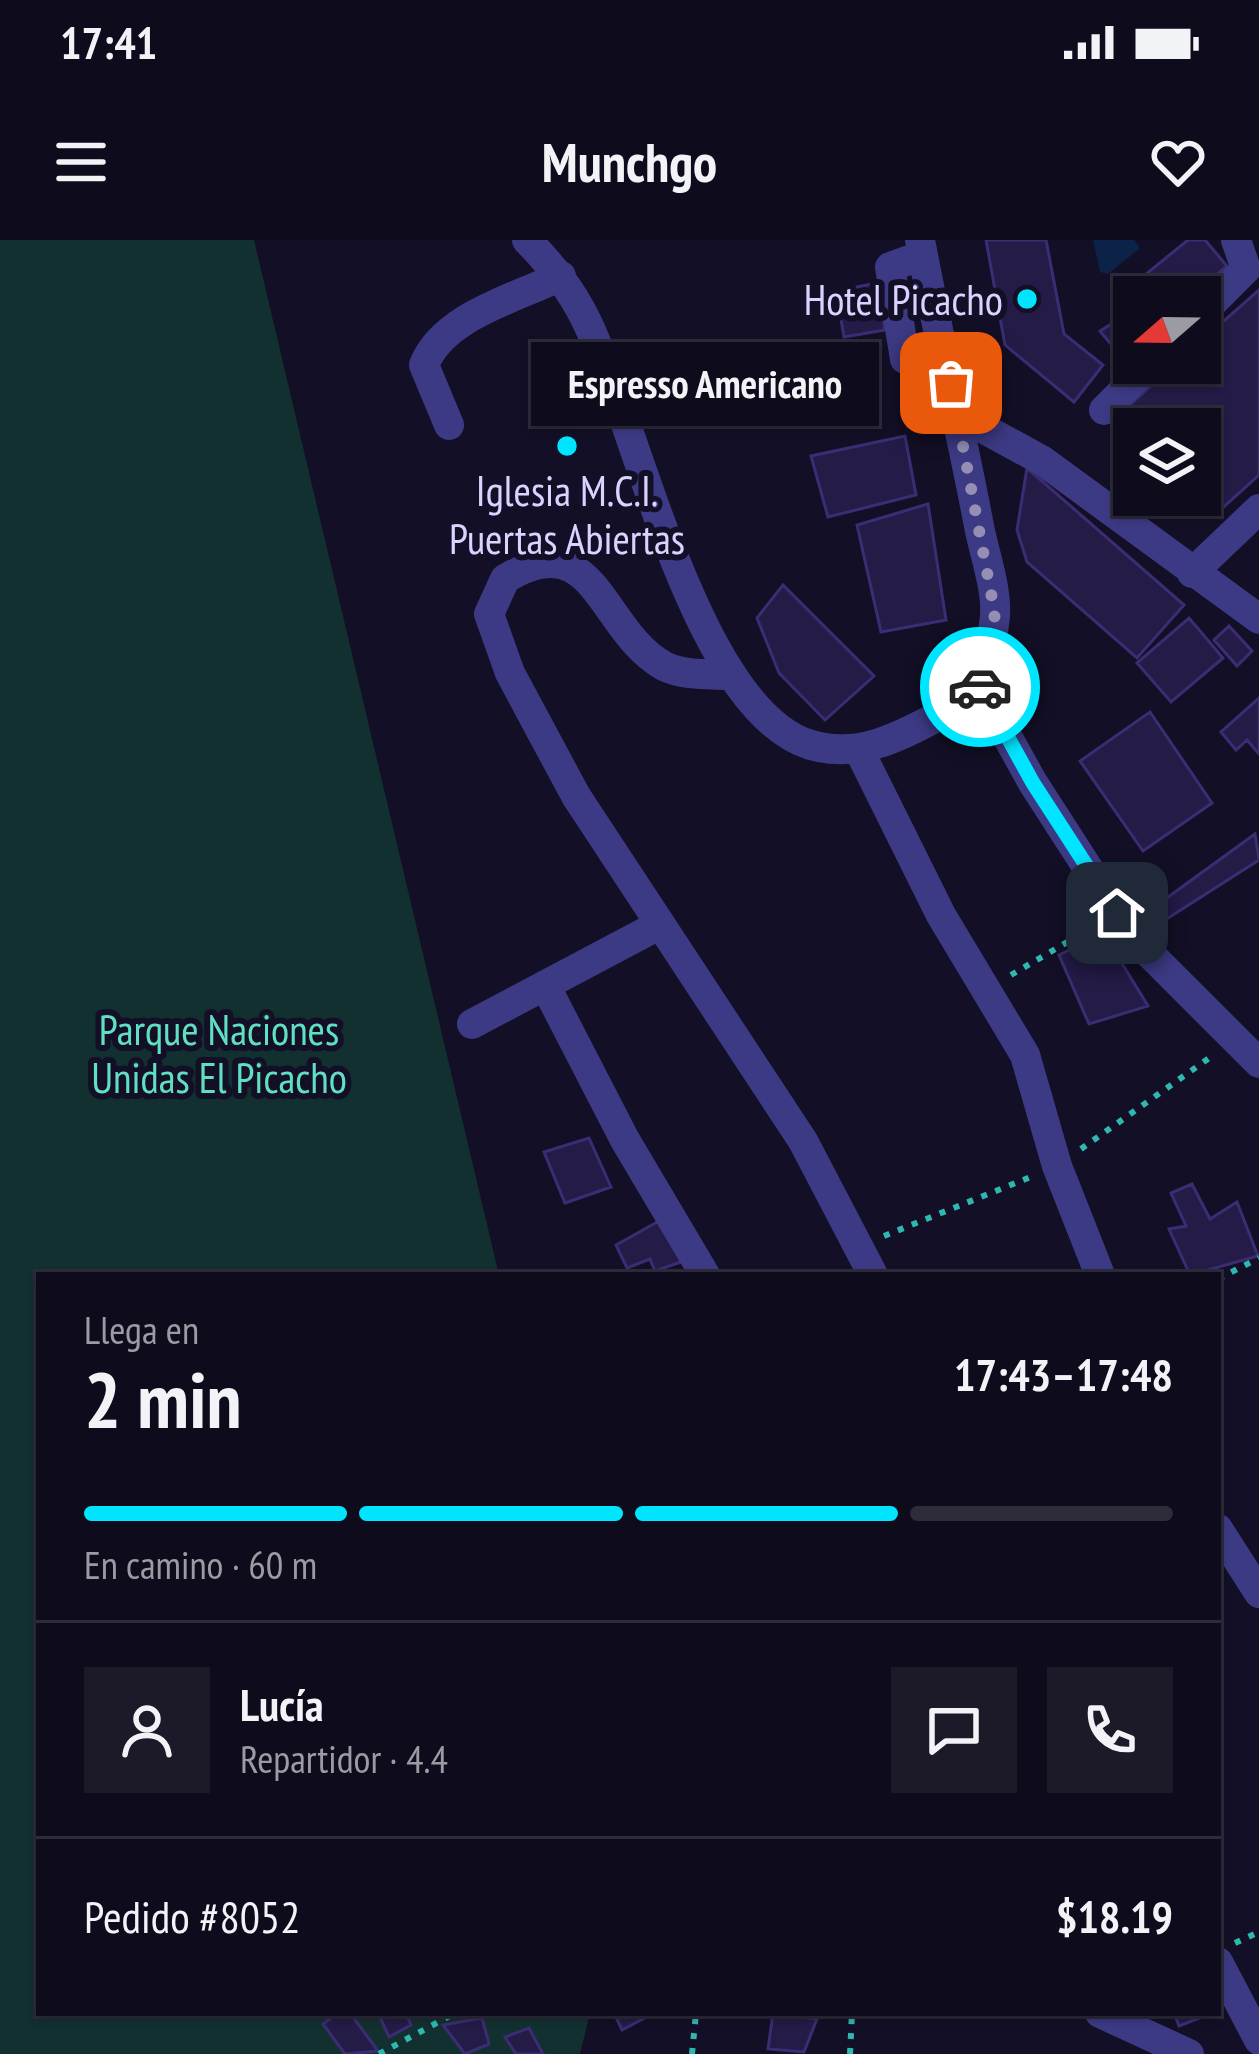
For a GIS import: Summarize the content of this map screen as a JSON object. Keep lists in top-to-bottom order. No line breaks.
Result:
{"parks":["Parque Naciones Unidas El Picacho"],"places":["Hotel Picacho","Espresso Americano","Iglesia M.C.I. Puertas Abiertas"],"north":"left","page":{"status":"17:41","header":"Munchgo","bubble":"Espresso Americano","heading":["2 min","Llega en","17:43–17:48"],"panel":["Lucía","Repartidor · 4.4","Pedido #8052","$18.19"],"bar":"En camino · 60 m"}}
